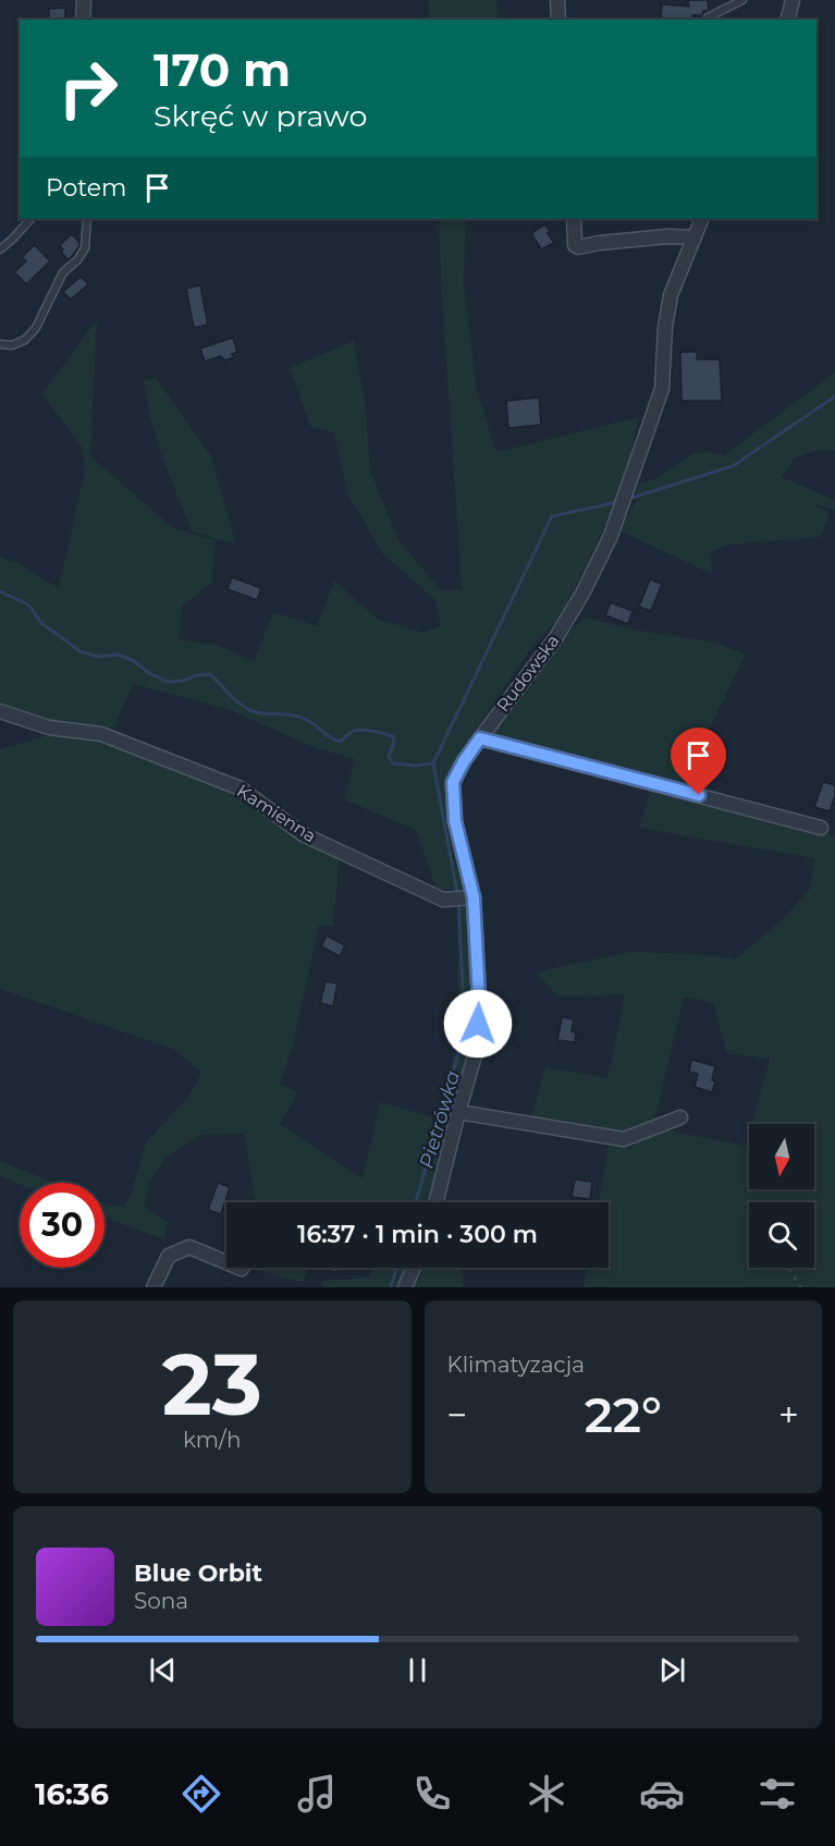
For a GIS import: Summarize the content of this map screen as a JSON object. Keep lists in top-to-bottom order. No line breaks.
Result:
{"streets":{"street":["Rudowska","Kamienna"]},"crossings":[["Rudowska","Kamienna"]],"water":["Pietrówka"],"north":"bottom","page":{"turn":["170 m","Skręć w prawo"],"then":"Potem","limit":"30","trip":"16:37 · 1 min · 300 m","tile":[["23","km/h"],"Klimatyzacja"],"heat":["−","22°","+"],"song":["Blue Orbit","Sona"],"tabs":"16:36"}}
